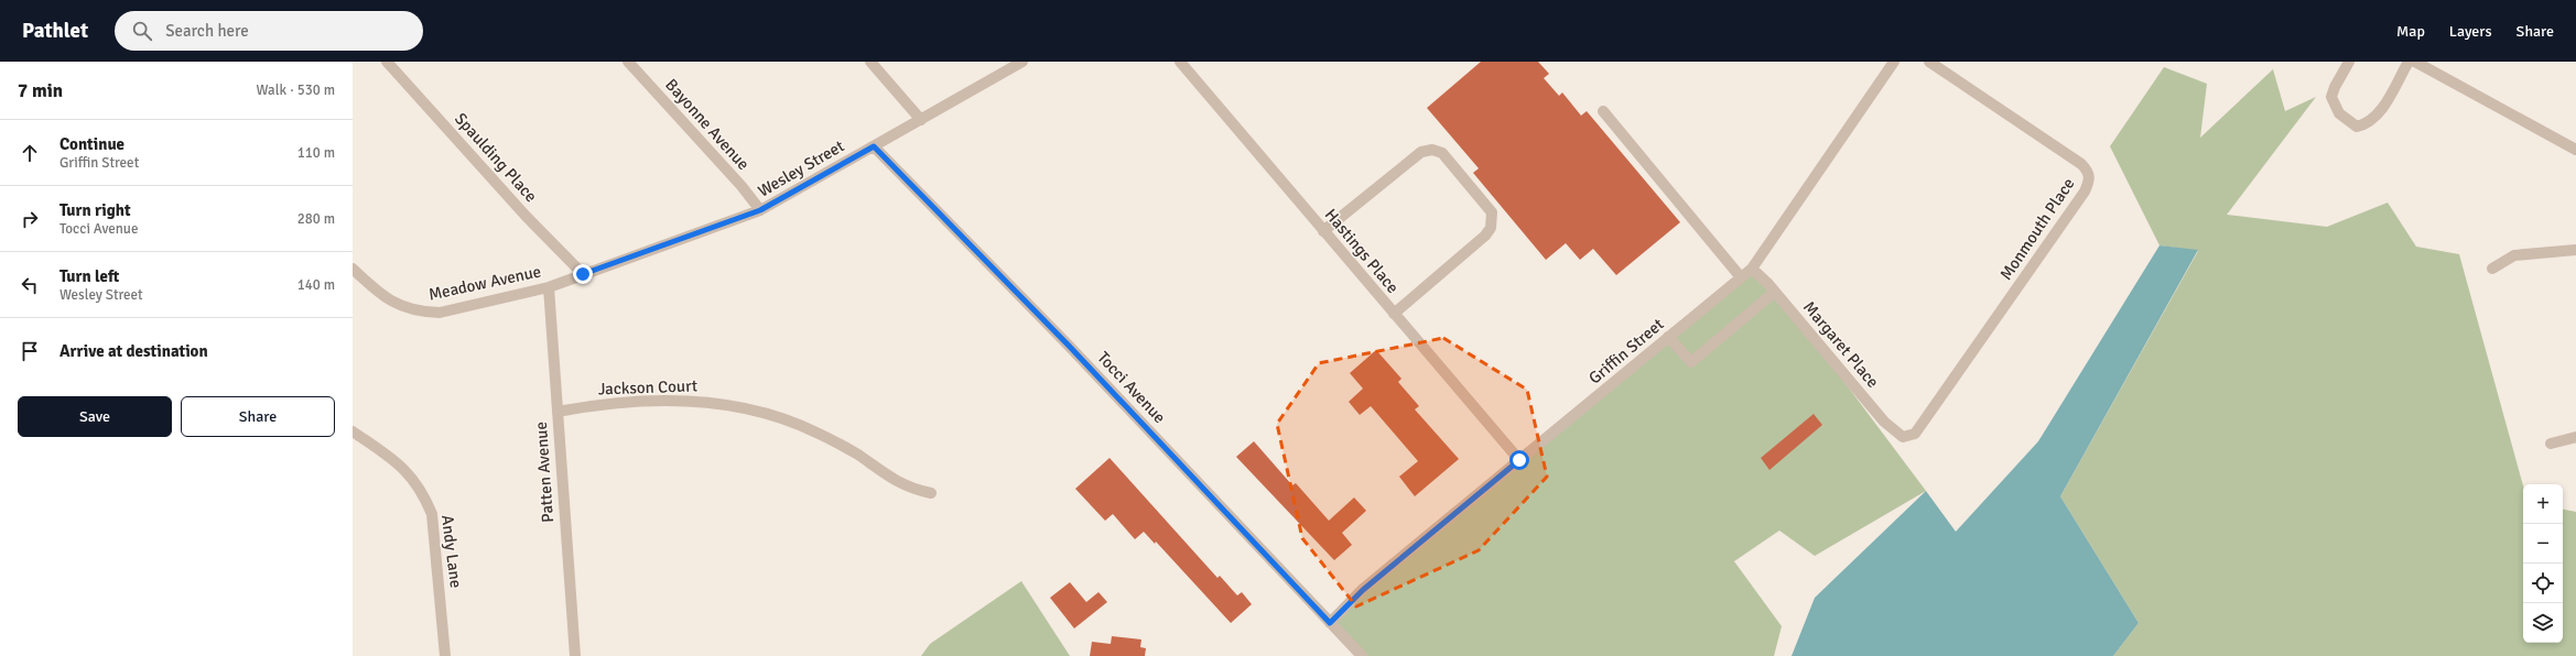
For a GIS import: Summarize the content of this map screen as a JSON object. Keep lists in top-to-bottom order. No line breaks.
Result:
{"streets":{"street":["Bayonne Avenue","Spaulding Place","Wesley Street","Monmouth Place","Hastings Place","Meadow Avenue","Margaret Place","Griffin Street","Jackson Court","Tocci Avenue","Patten Avenue","Andy Lane"]},"crossings":[["Bayonne Avenue","Wesley Street"],["Spaulding Place","Wesley Street"],["Spaulding Place","Meadow Avenue"],["Wesley Street","Meadow Avenue"],["Wesley Street","Tocci Avenue"],["Monmouth Place","Margaret Place"],["Hastings Place","Griffin Street"],["Meadow Avenue","Patten Avenue"],["Margaret Place","Griffin Street"],["Griffin Street","Tocci Avenue"],["Jackson Court","Patten Avenue"]],"page":{"header":"Pathlet","search":"Search here","nav":["Map","Layers","Share"],"heading":["7 min","Walk · 530 m"],"list":[["Continue","Griffin Street","110 m"],["Turn right","Tocci Avenue","280 m"],["Turn left","Wesley Street","140 m"],"Arrive at destination"],"buttons":["Save","Share"],"map_buttons":["+","−"]}}
